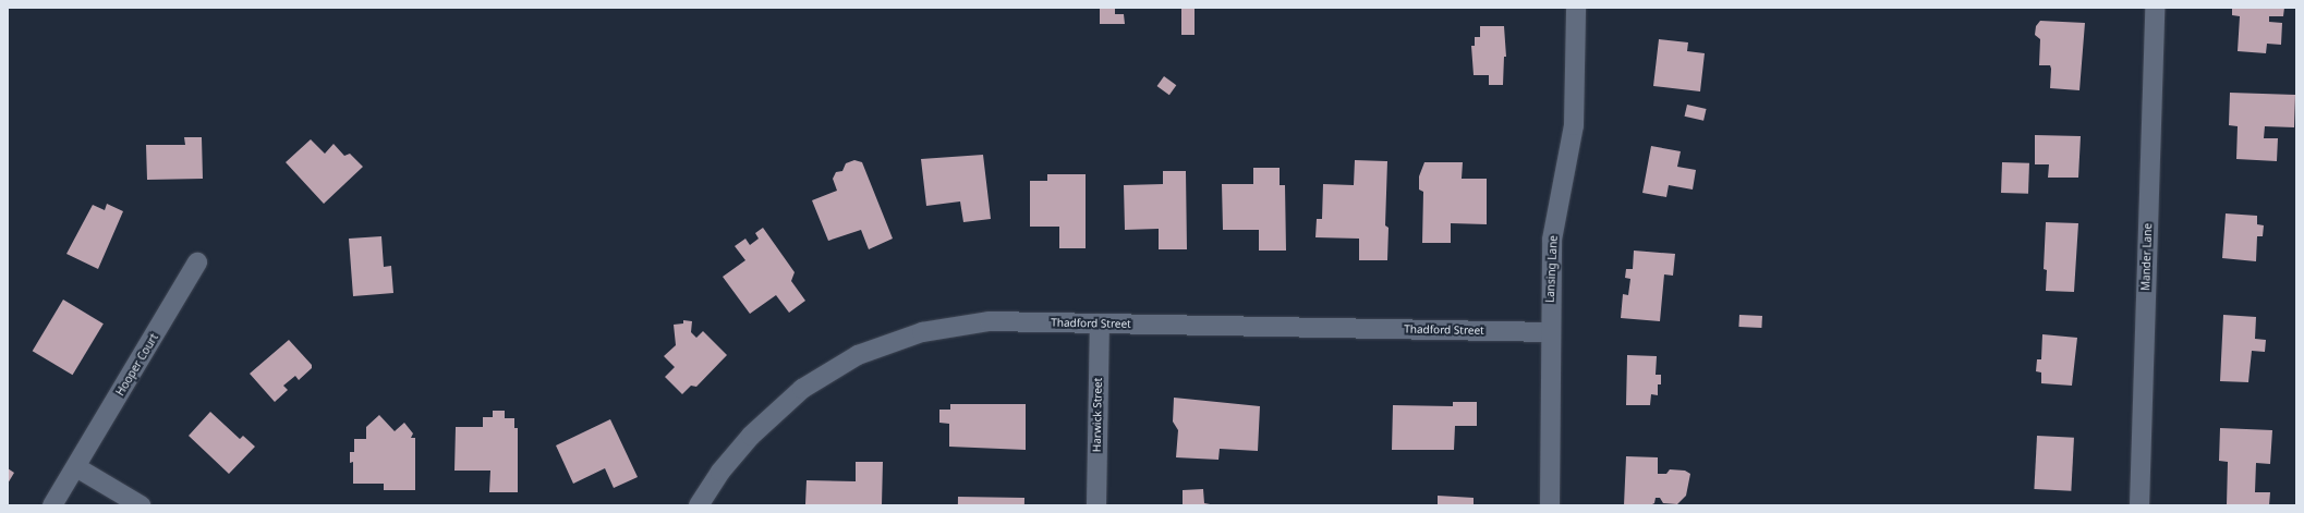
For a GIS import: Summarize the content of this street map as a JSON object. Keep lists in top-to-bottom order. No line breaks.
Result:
{"streets":{"street":["Mander Lane","Lansing Lane","Thadford Street","Hooper Court","Harwick Street"]},"crossings":[["Lansing Lane","Thadford Street"],["Thadford Street","Harwick Street"]]}
